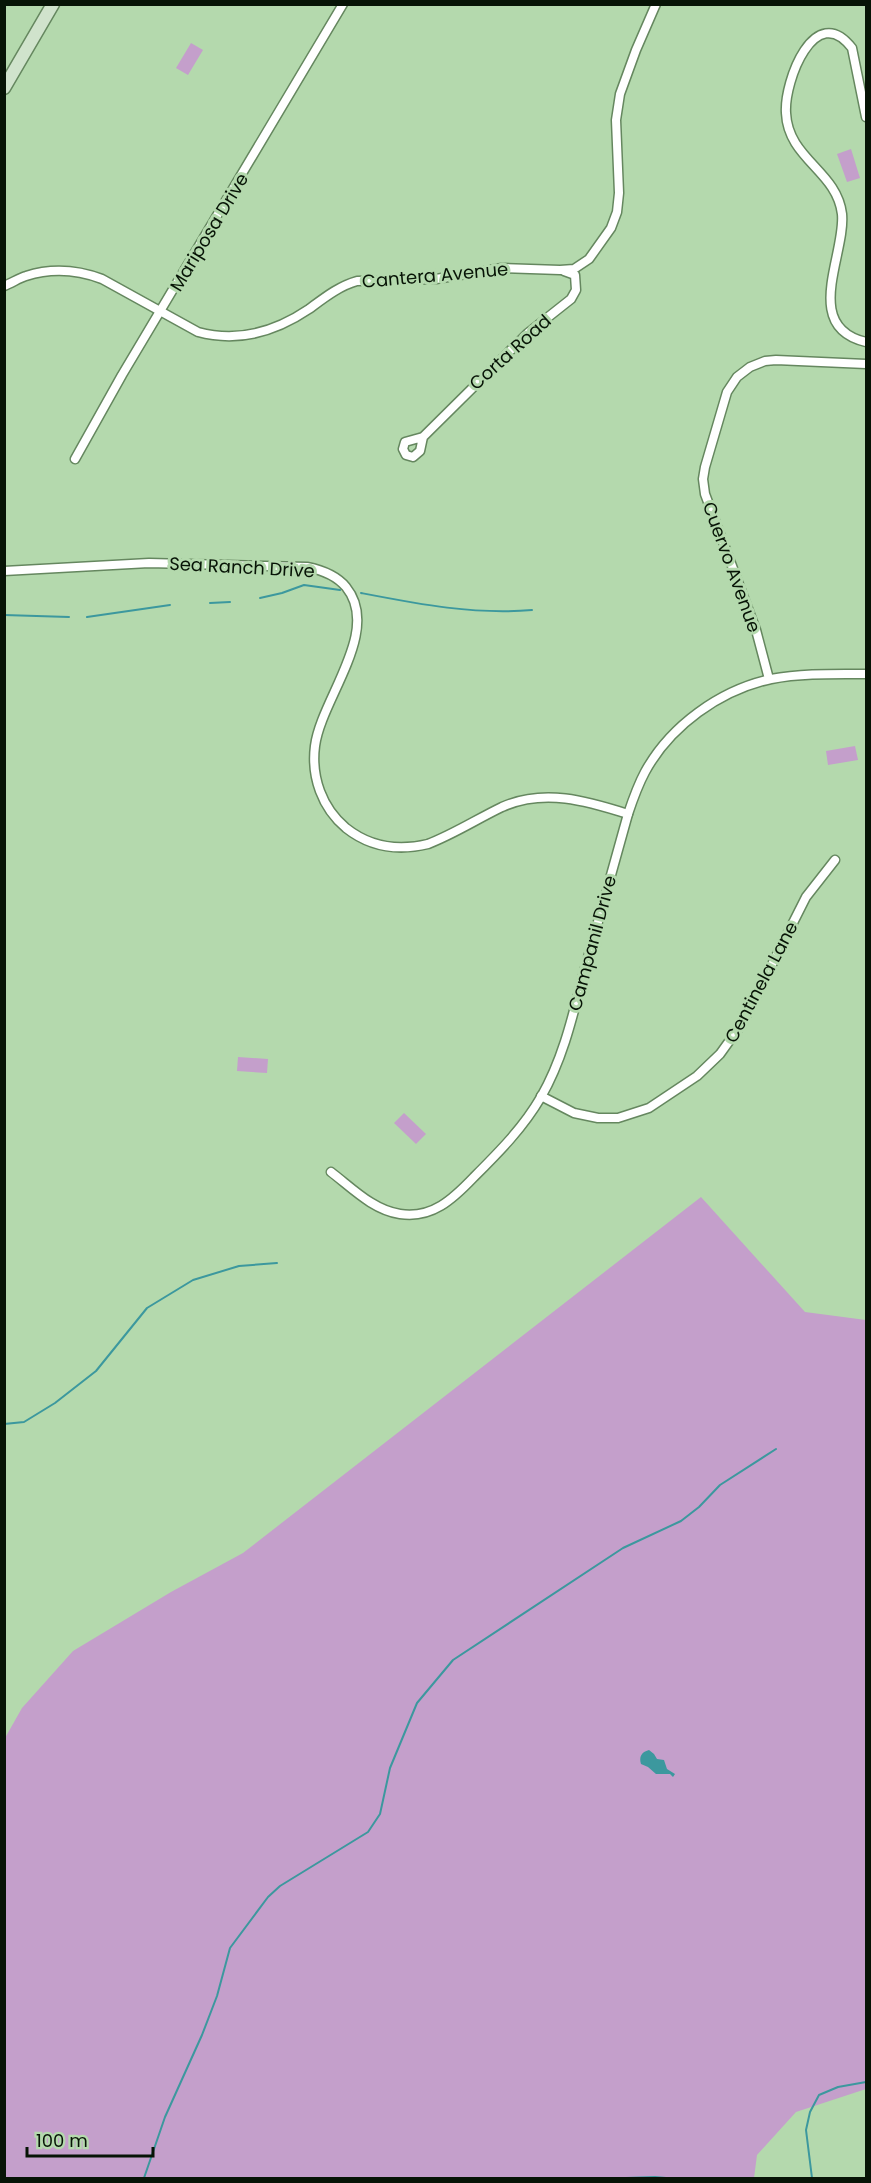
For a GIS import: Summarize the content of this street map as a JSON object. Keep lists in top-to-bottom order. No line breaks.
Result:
{"streets":{"street":["Mariposa Drive","Cantera Avenue","Corta Road","Sea Ranch Drive","Cuervo Avenue","Campanil Drive","Centinela Lane"]},"crossings":[["Mariposa Drive","Cantera Avenue"],["Cantera Avenue","Corta Road"],["Sea Ranch Drive","Campanil Drive"],["Cuervo Avenue","Campanil Drive"],["Campanil Drive","Centinela Lane"]],"scale_bar":"100 m"}
